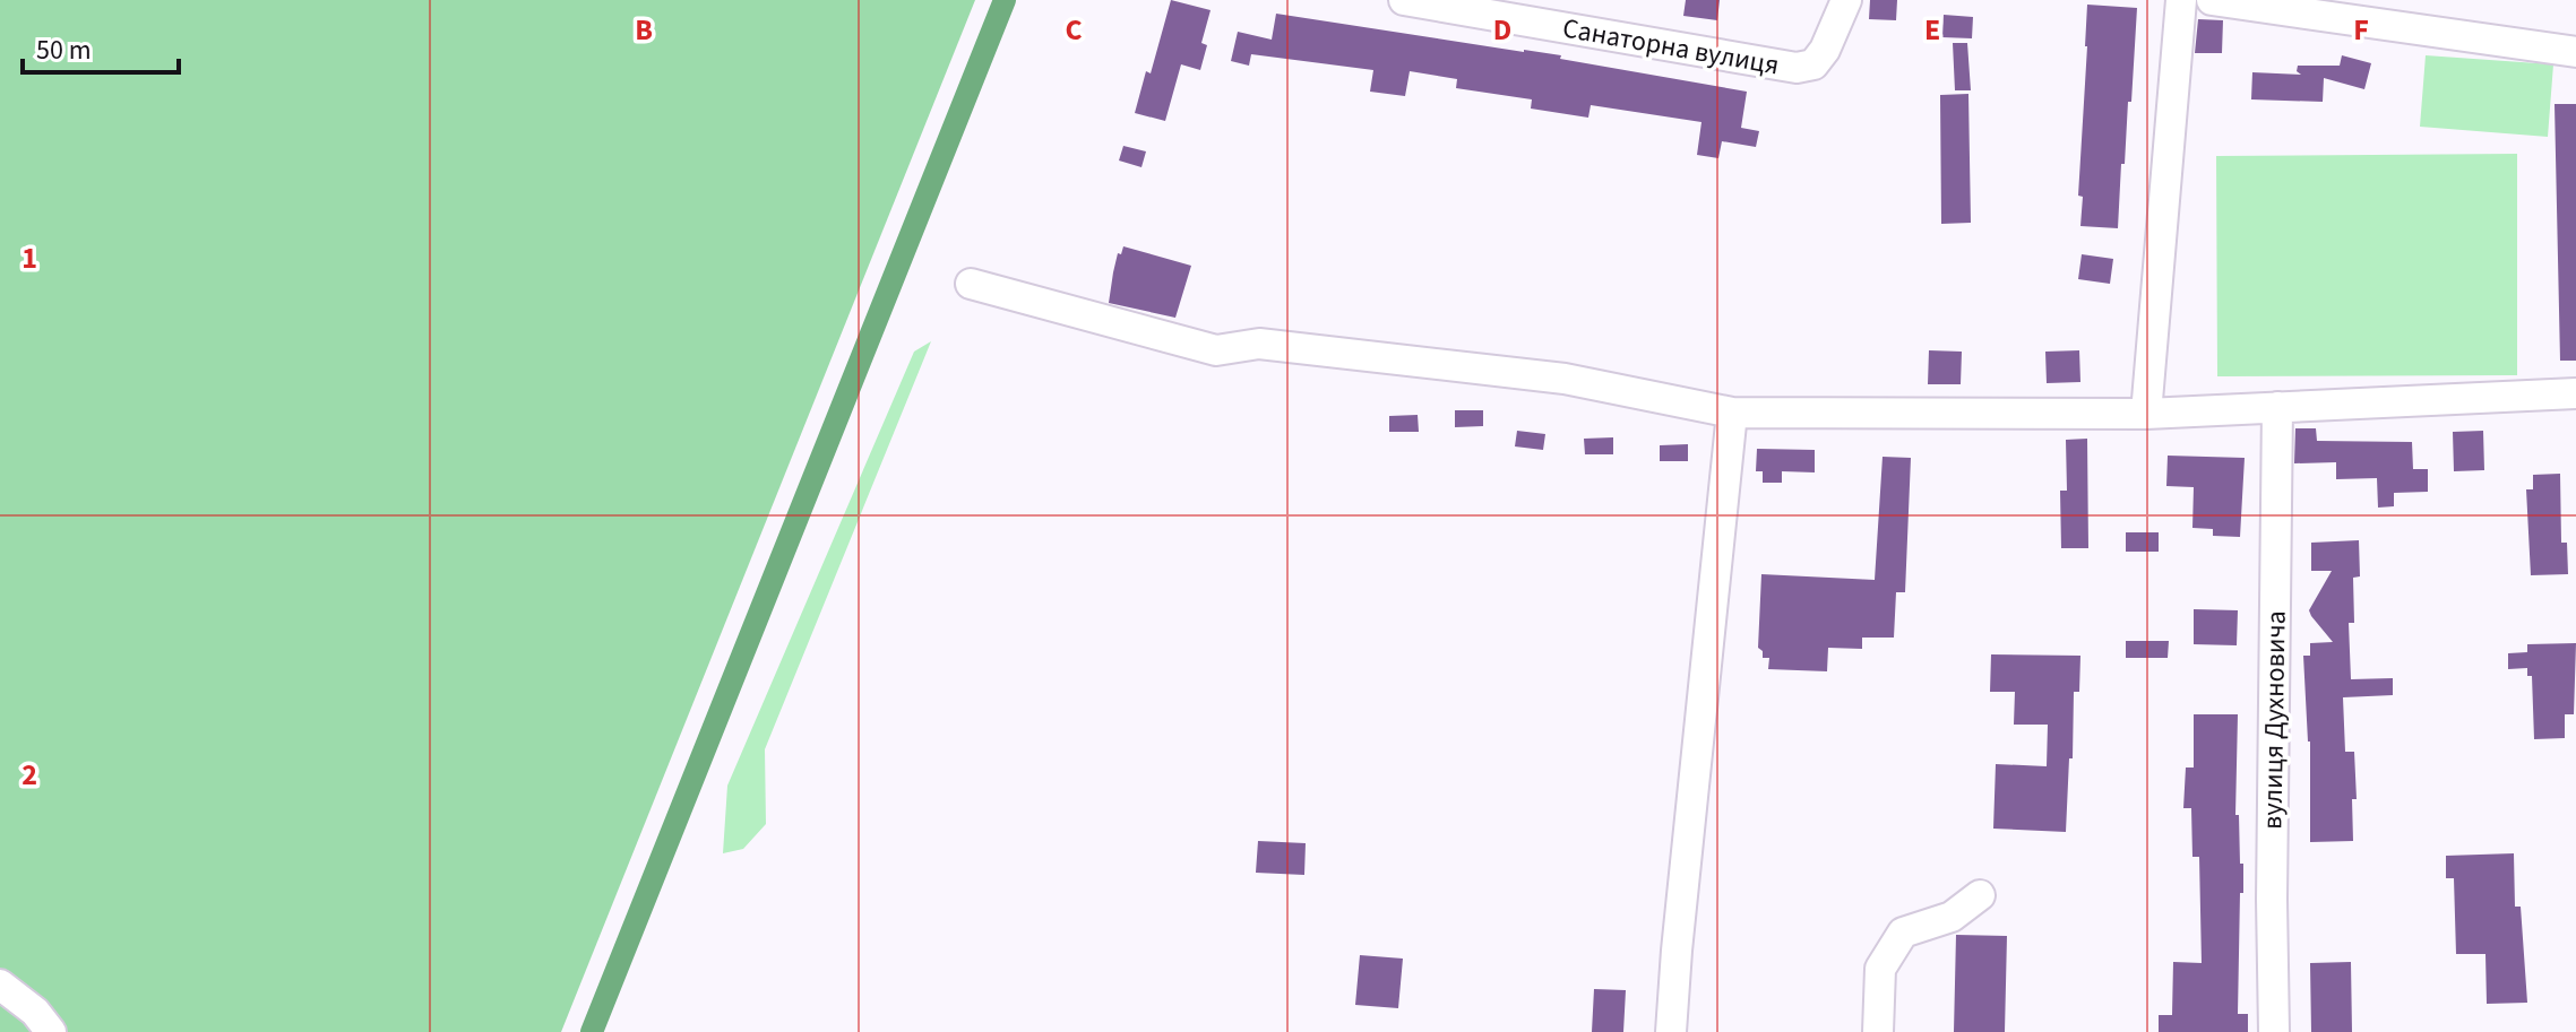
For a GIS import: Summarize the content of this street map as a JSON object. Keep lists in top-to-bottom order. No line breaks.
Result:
{"streets":{"street":["Санаторна вулиця","вулиця Духновича"]},"scale_bar":"50 m","grid":{"columns":["B","C","D","E","F"],"rows":["1","2"]}}
